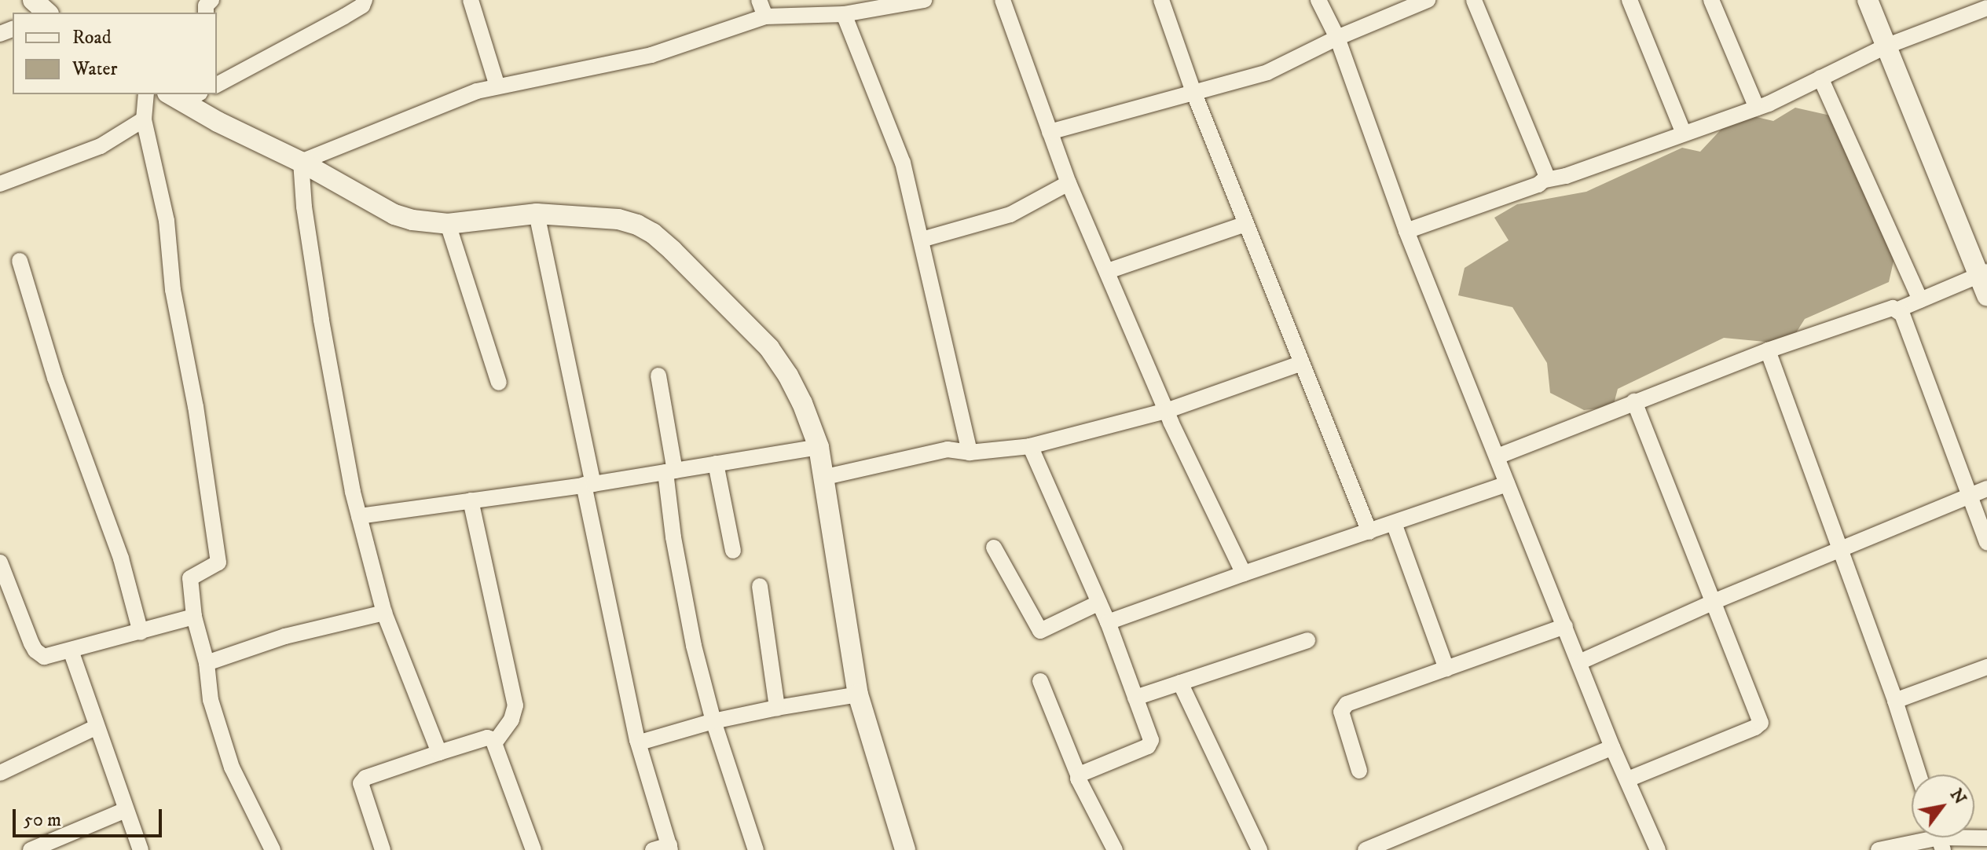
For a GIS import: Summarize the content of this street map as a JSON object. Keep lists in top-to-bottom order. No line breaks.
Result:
{"legend":["Road","Water"],"scale_bar":"50 m","north":"top right"}
